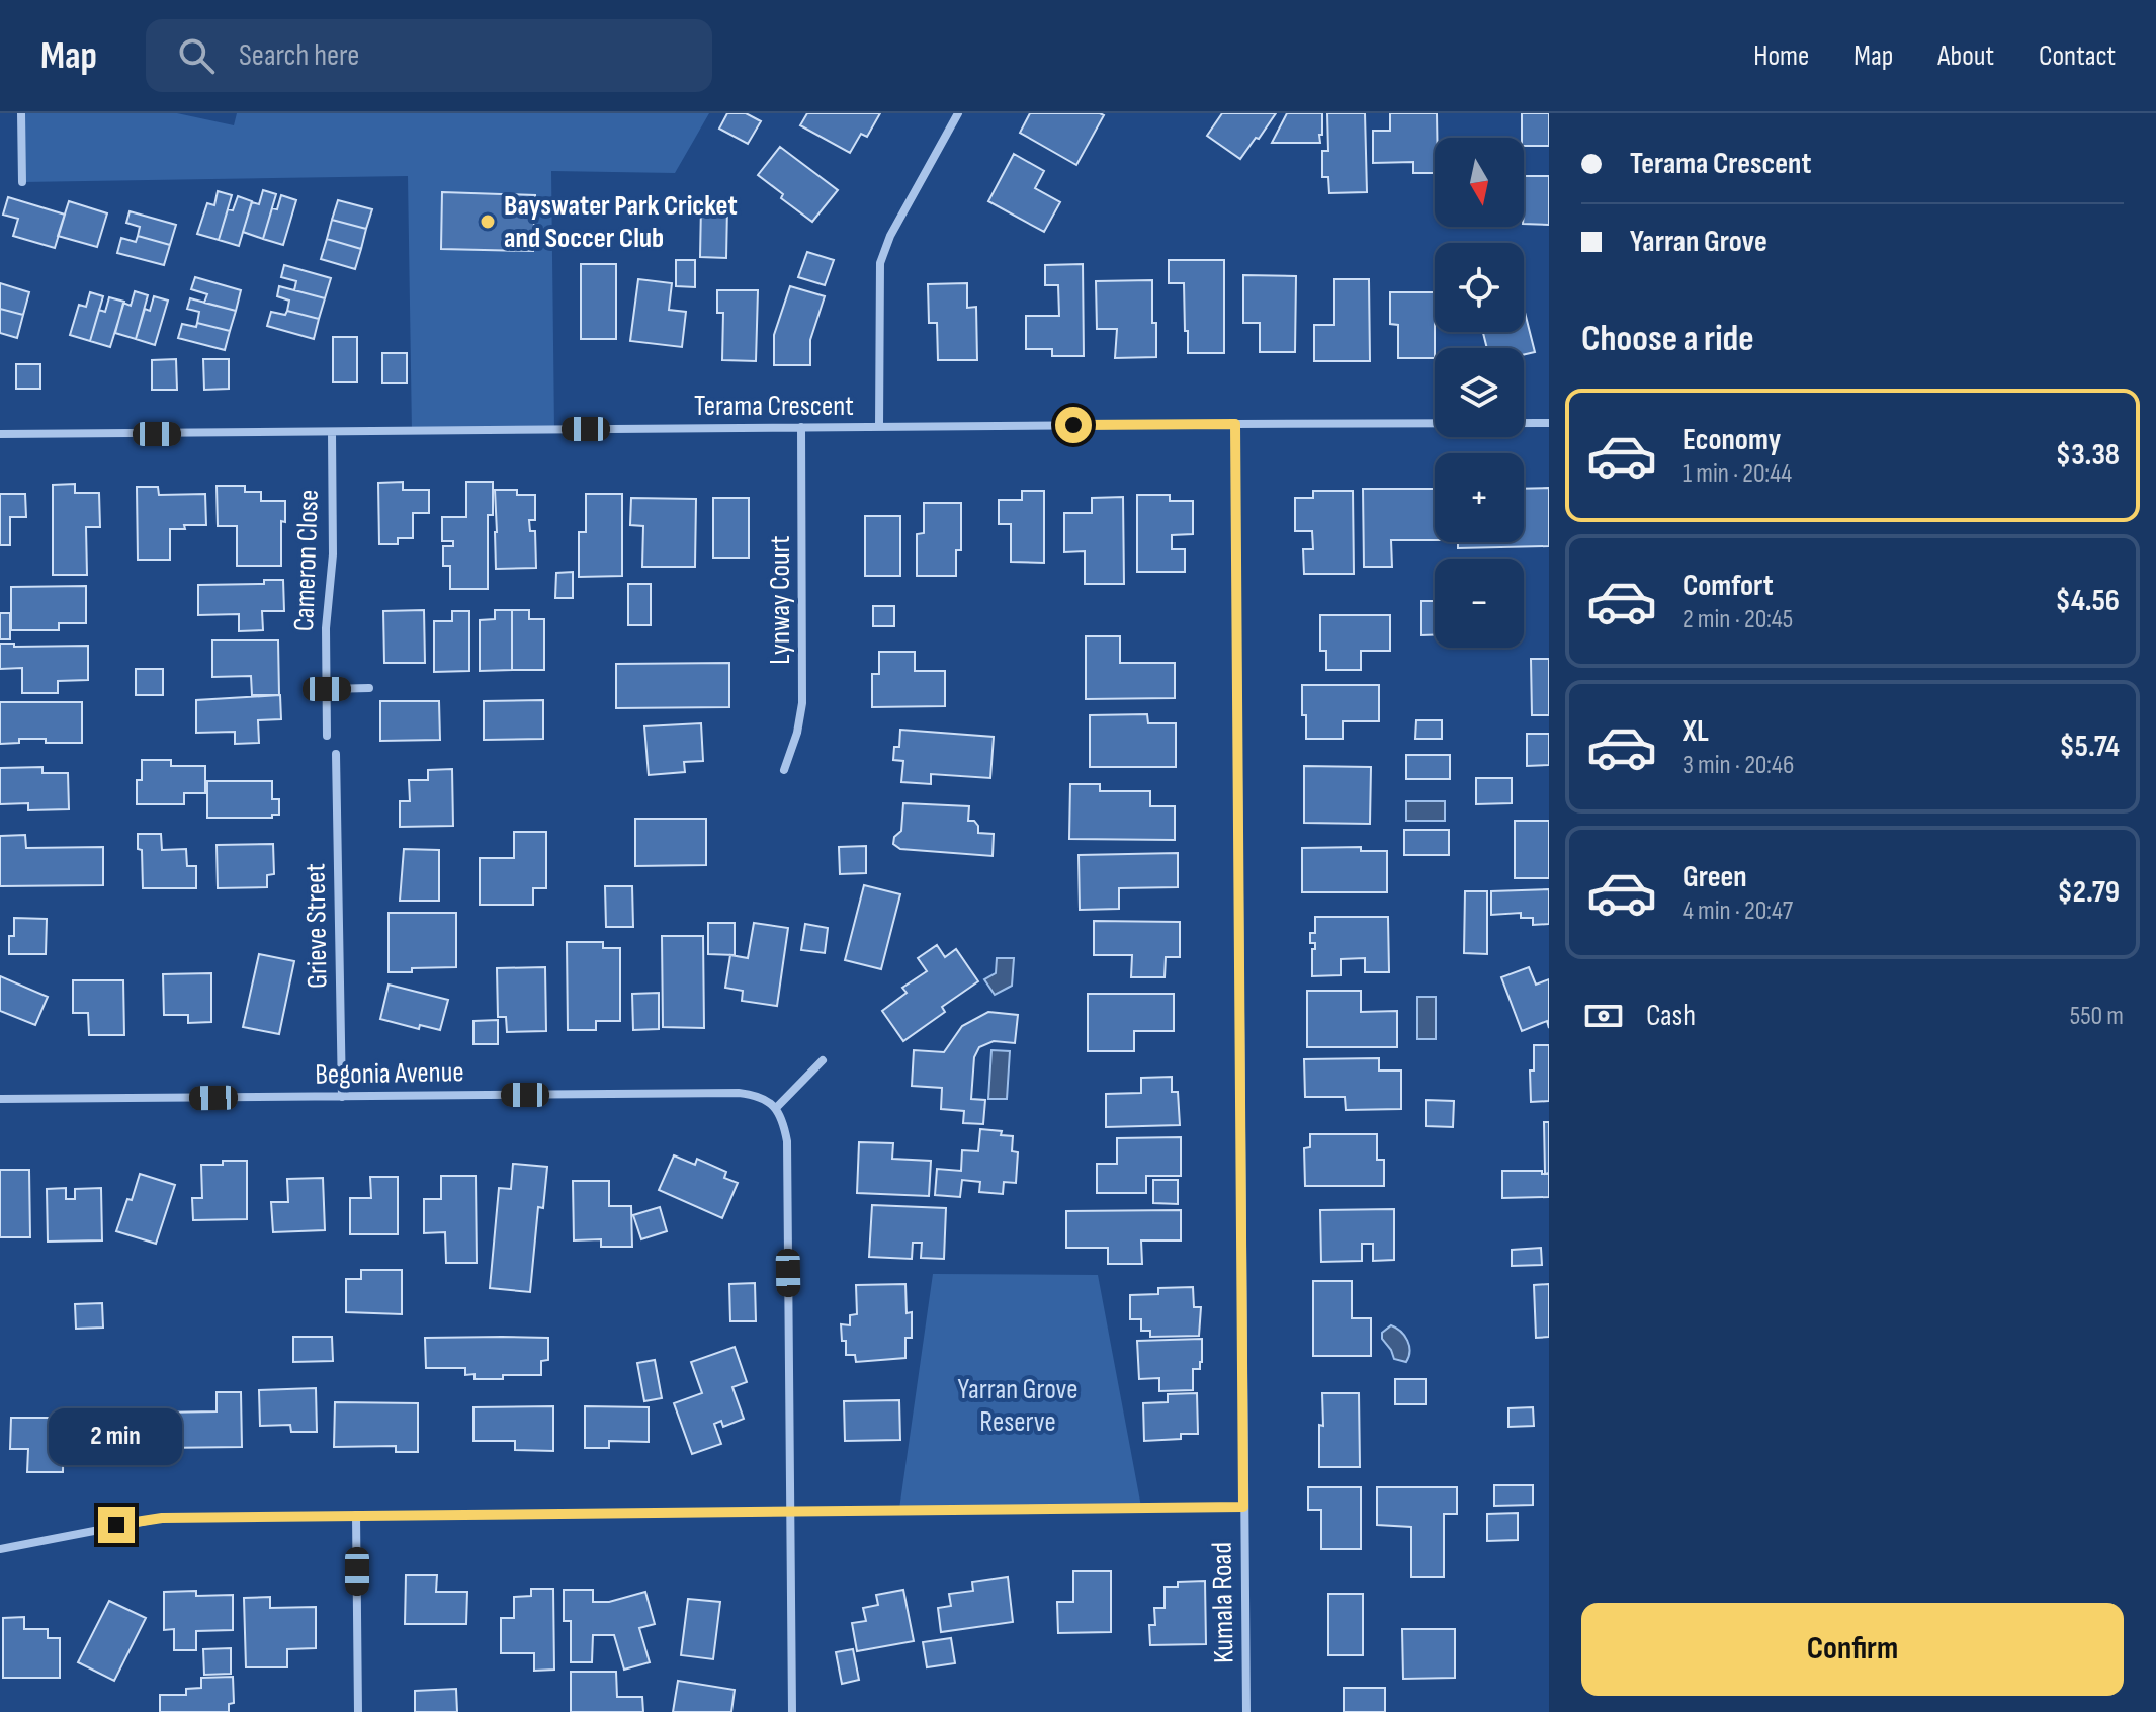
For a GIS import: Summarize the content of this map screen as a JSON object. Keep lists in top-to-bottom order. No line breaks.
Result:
{"streets":{"street":["Terama Crescent","Cameron Close","Lynway Court","Grieve Street","Begonia Avenue","Kumala Road"]},"crossings":[["Terama Crescent","Cameron Close"],["Terama Crescent","Lynway Court"],["Terama Crescent","Kumala Road"],["Grieve Street","Begonia Avenue"]],"parks":["Yarran Grove Reserve"],"places":["Bayswater Park Cricket and Soccer Club"],"north":"bottom","page":{"header":"Map","search":"Search here","nav":["Home","Map","About","Contact"],"banner":["Terama Crescent","Yarran Grove"],"map_buttons":["+","−"],"heading":"Choose a ride","list":[{"name":"Economy","note":"1 min · 20:44","value":"$3.38"},{"name":"Comfort","note":"2 min · 20:45","value":"$4.56"},{"name":"XL","note":"3 min · 20:46","value":"$5.74"},{"name":"Green","note":"4 min · 20:47","value":"$2.79"}],"pay":["Cash","550 m"],"bubble":"2 min","buttons":"Confirm"}}
